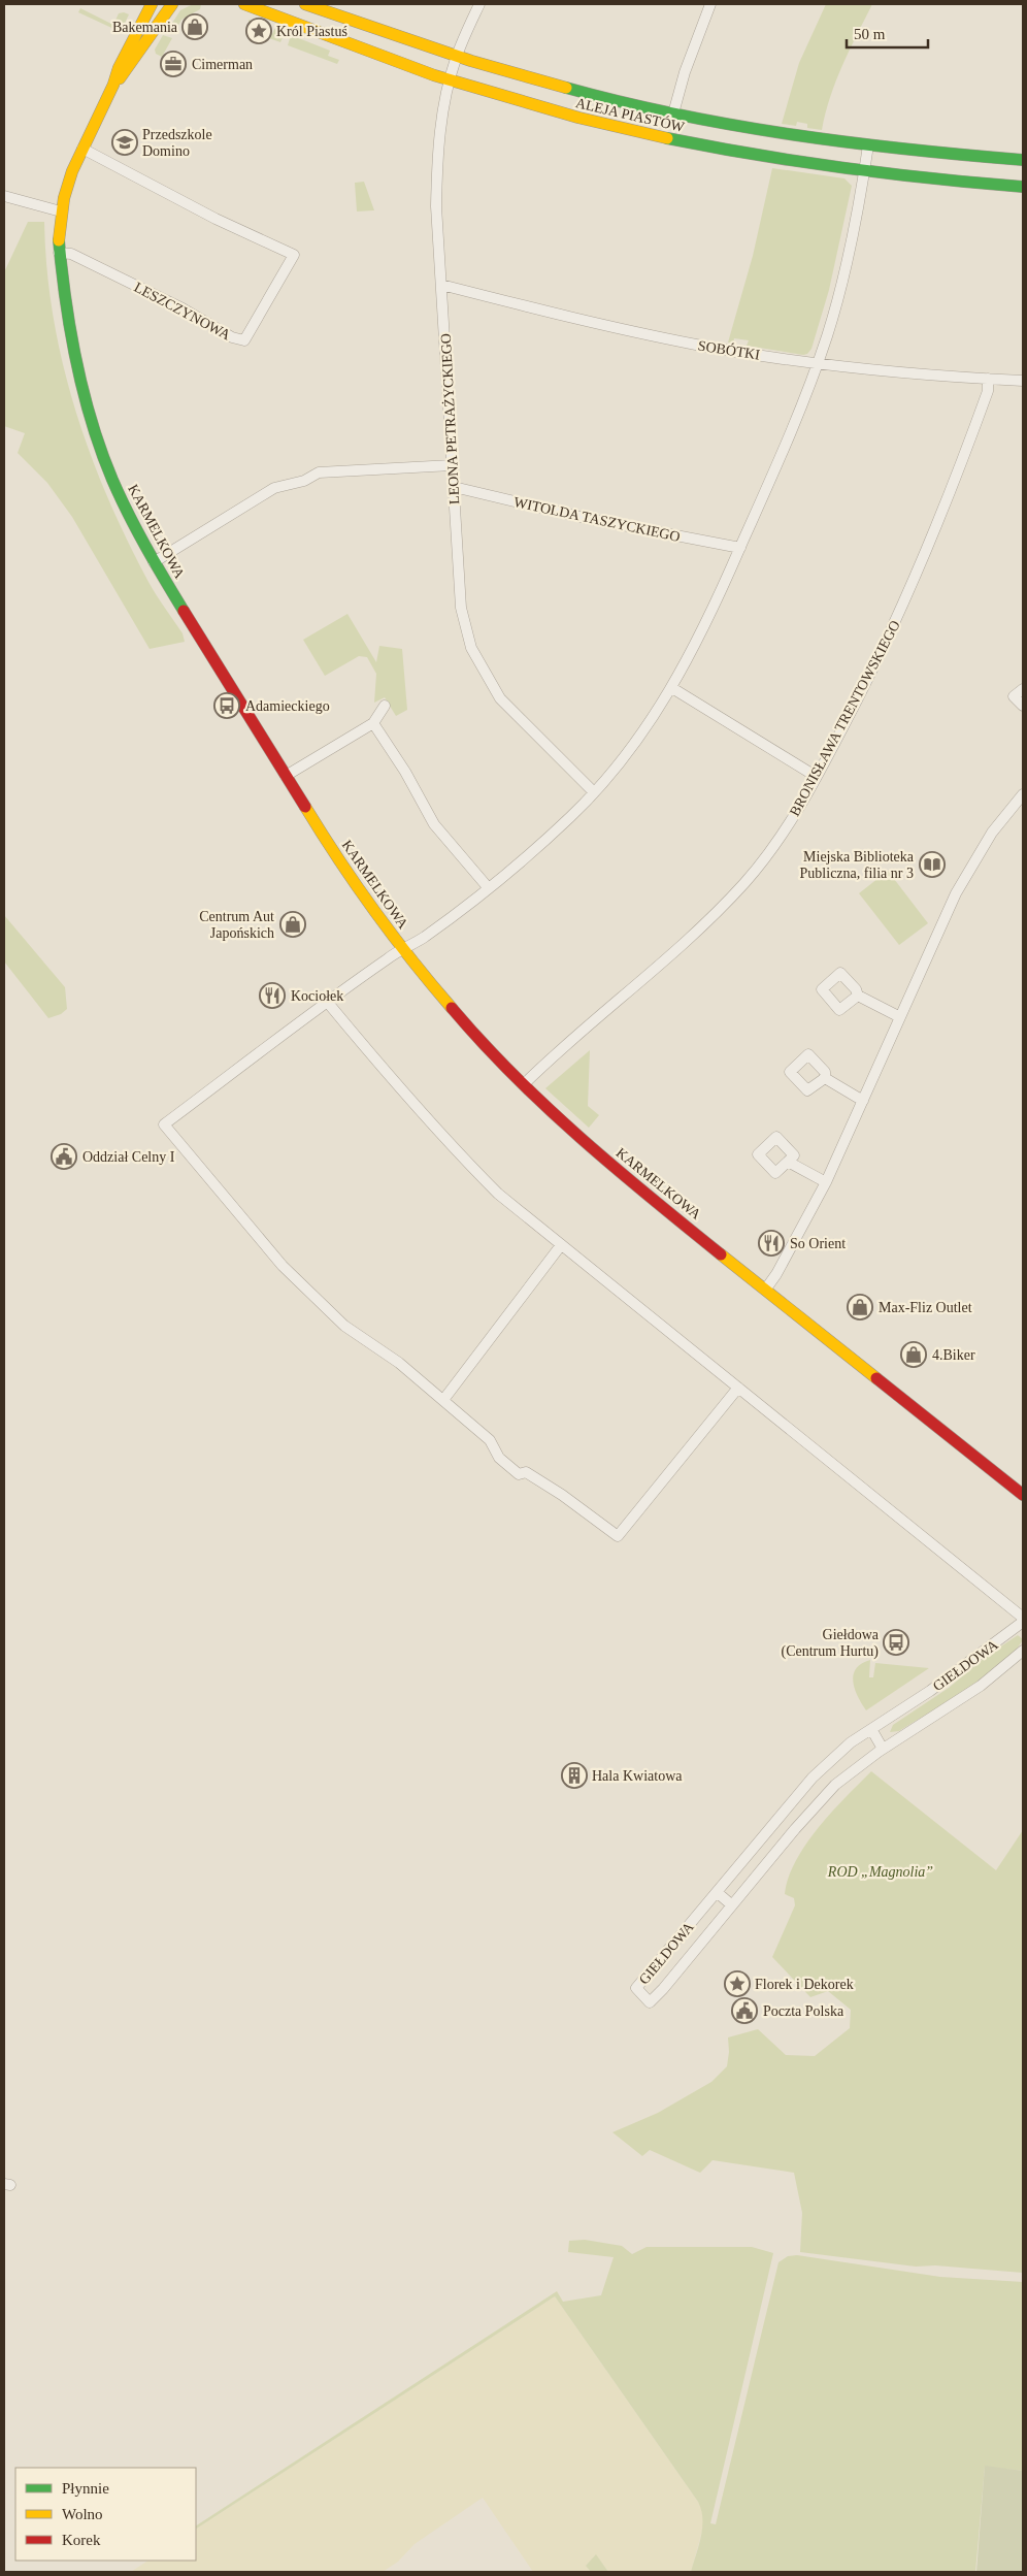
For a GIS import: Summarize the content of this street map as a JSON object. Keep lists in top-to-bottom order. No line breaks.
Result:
{"streets":{"street":["ALEJA PIASTÓW","LESZCZYNOWA","SOBÓTKI","LEONA PETRAŻYCKIEGO","WITOLDA TASZYCKIEGO","KARMELKOWA","BRONISŁAWA TRENTOWSKIEGO","GIEŁDOWA"]},"crossings":[["ALEJA PIASTÓW","LEONA PETRAŻYCKIEGO"],["LESZCZYNOWA","KARMELKOWA"],["SOBÓTKI","LEONA PETRAŻYCKIEGO"],["SOBÓTKI","BRONISŁAWA TRENTOWSKIEGO"],["LEONA PETRAŻYCKIEGO","WITOLDA TASZYCKIEGO"],["KARMELKOWA","BRONISŁAWA TRENTOWSKIEGO"]],"parks":["ROD „Magnolia”"],"places":{"shop":["Bakemania","Centrum Aut Japońskich","Max-Fliz Outlet","4.Biker"],"place":["Król Piastuś","Florek i Dekorek"],"office":["Cimerman"],"school or university":["Przedszkole Domino"],"bus stop":["Adamieckiego","Giełdowa (Centrum Hurtu)"],"library":["Miejska Biblioteka Publiczna, filia nr 3"],"restaurant":["Kociołek","So Orient"],"public building":["Oddział Celny I","Poczta Polska"],"building":["Hala Kwiatowa"]},"legend":["Płynnie","Wolno","Korek"],"scale_bar":"50 m"}
